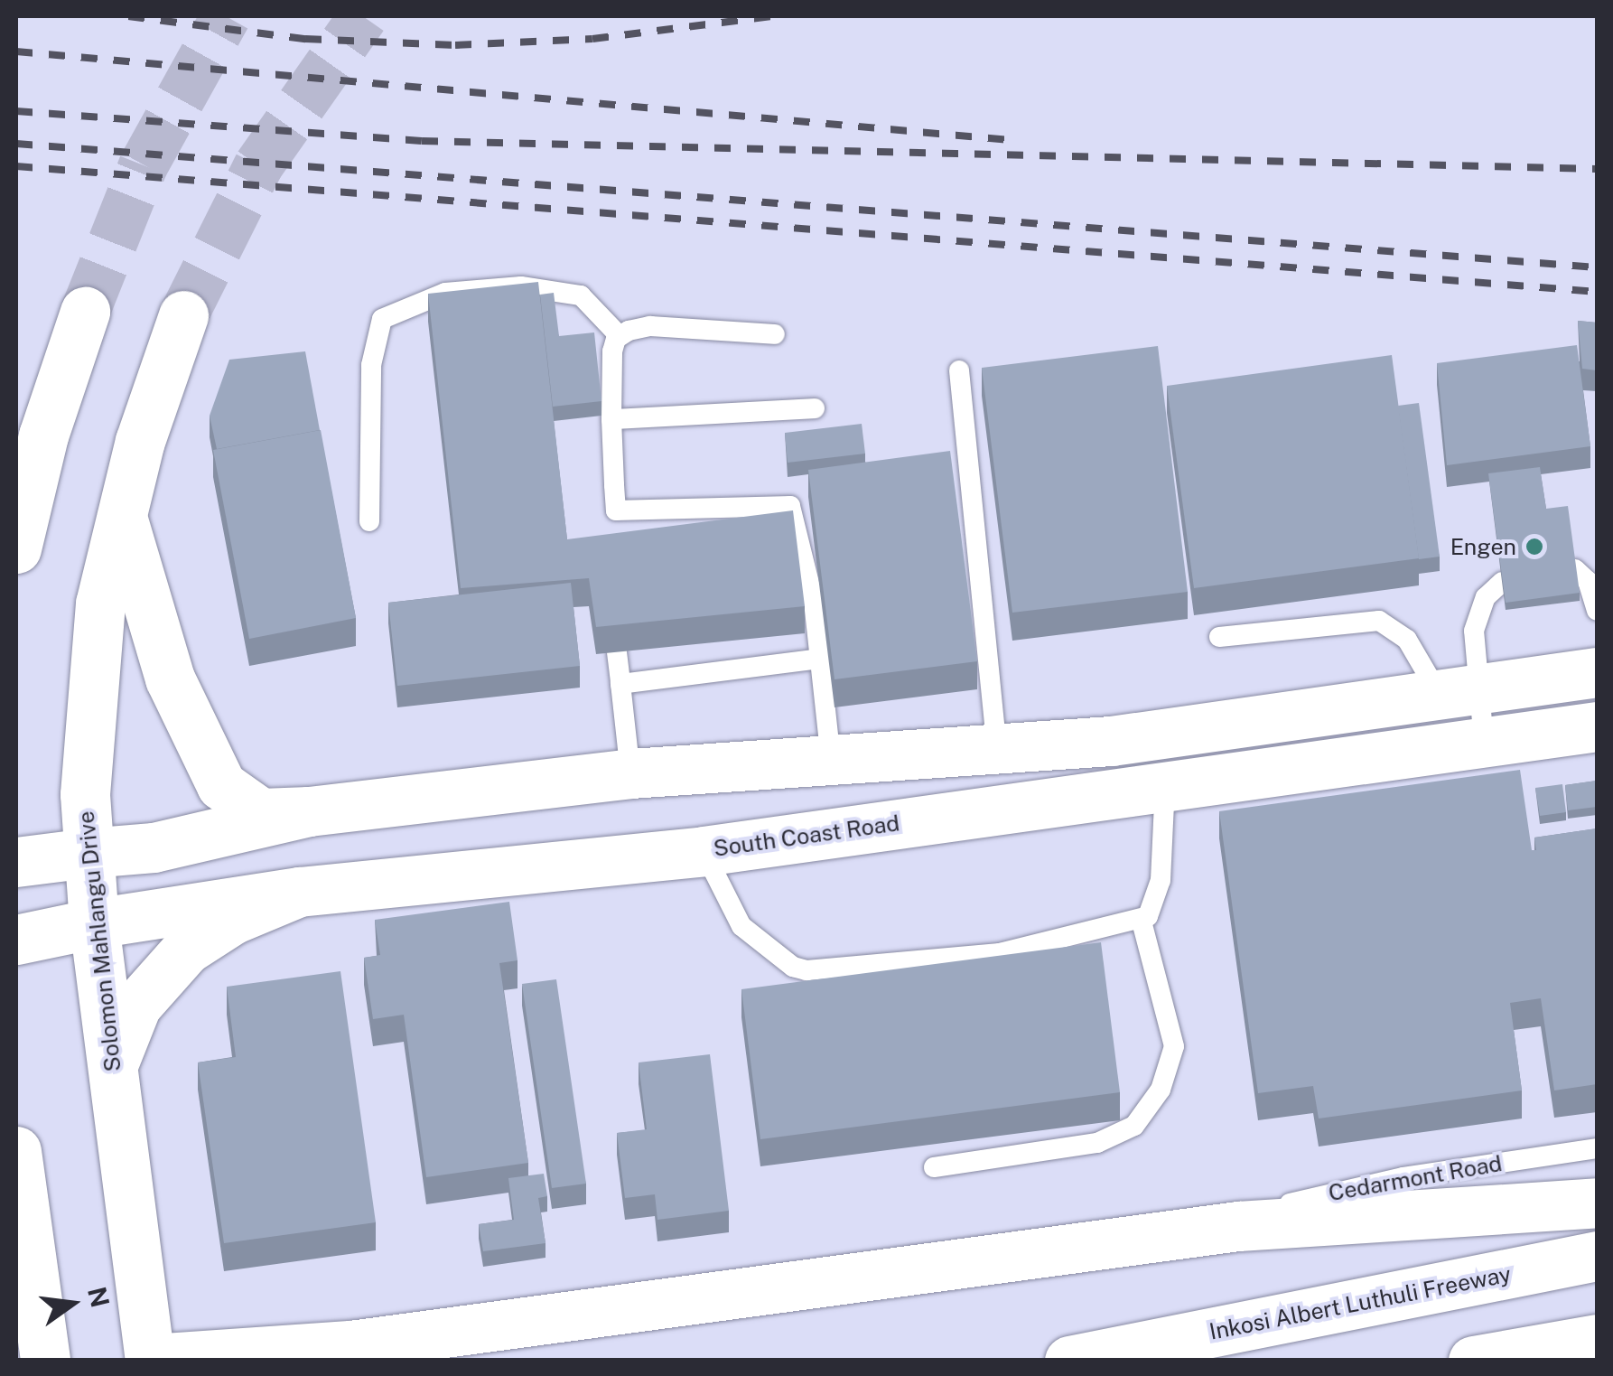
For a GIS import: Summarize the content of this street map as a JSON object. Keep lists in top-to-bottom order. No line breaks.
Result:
{"streets":{"main road":["South Coast Road","Solomon Mahlangu Drive","Inkosi Albert Luthuli Freeway"],"lane":["Cedarmont Road"]},"crossings":[["South Coast Road","Solomon Mahlangu Drive"]],"places":["Engen"],"north":"right"}
